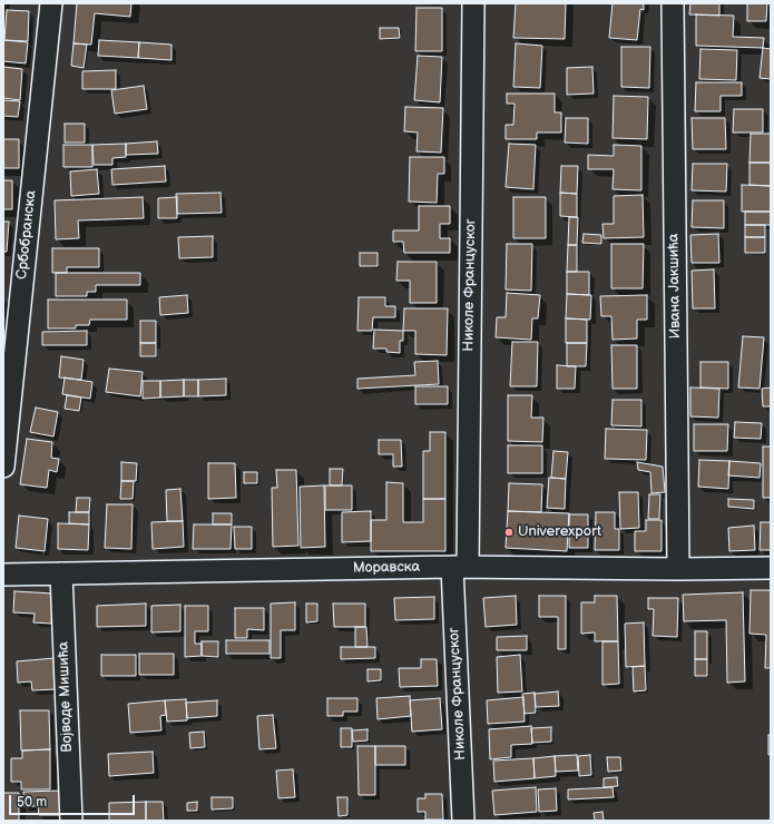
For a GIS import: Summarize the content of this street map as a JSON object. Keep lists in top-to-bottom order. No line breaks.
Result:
{"streets":{"street":["Србобранска","Николе Француског","Ивана Јакшића","Моравска","Војводе Мишића"]},"crossings":[["Николе Француског","Моравска"],["Ивана Јакшића","Моравска"],["Моравска","Војводе Мишића"]],"places":["Univerexport"],"scale_bar":"50 m"}
